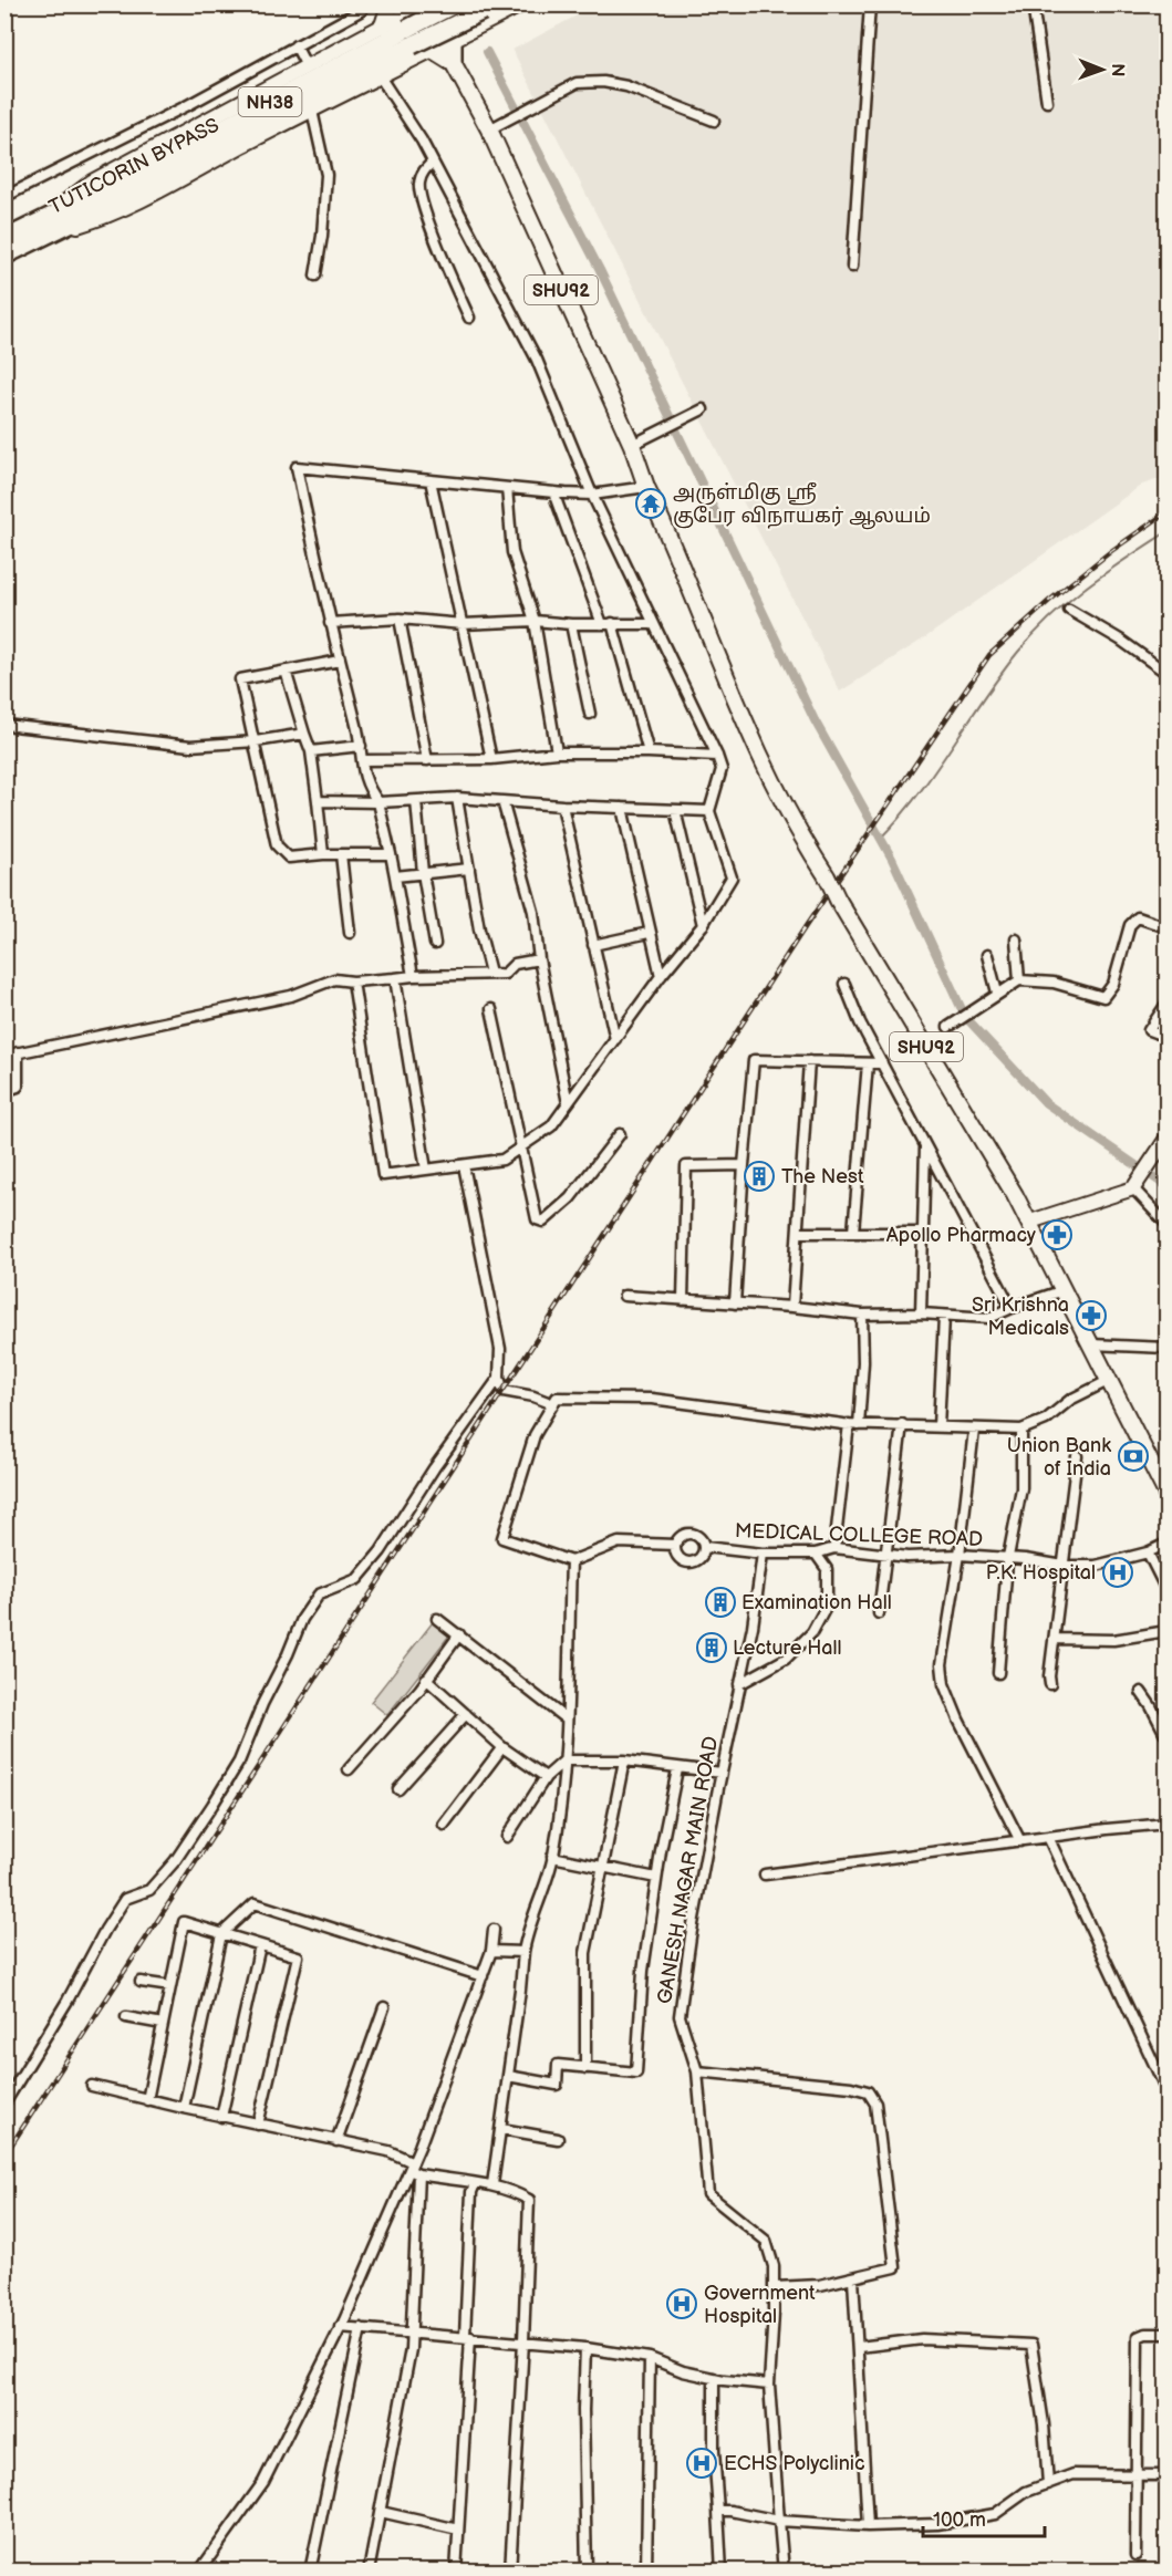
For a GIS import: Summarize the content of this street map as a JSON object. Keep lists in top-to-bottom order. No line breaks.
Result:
{"streets":{"highway":["NH38","TUTICORIN BYPASS"],"main road":["SHU92"],"street":["MEDICAL COLLEGE ROAD","GANESH NAGAR MAIN ROAD"]},"crossings":[["MEDICAL COLLEGE ROAD","GANESH NAGAR MAIN ROAD"]],"places":{"temple":["அருள்மிகு ஶ்ரீ குபேர விநாயகர் ஆலயம்"],"building":["The Nest","Examination Hall","Lecture Hall"],"pharmacy":["Apollo Pharmacy","Sri Krishna Medicals"],"bank":["Union Bank of India"],"hospital":["P.K. Hospital","Government Hospital","ECHS Polyclinic"]},"scale_bar":"100 m","north":"right"}
